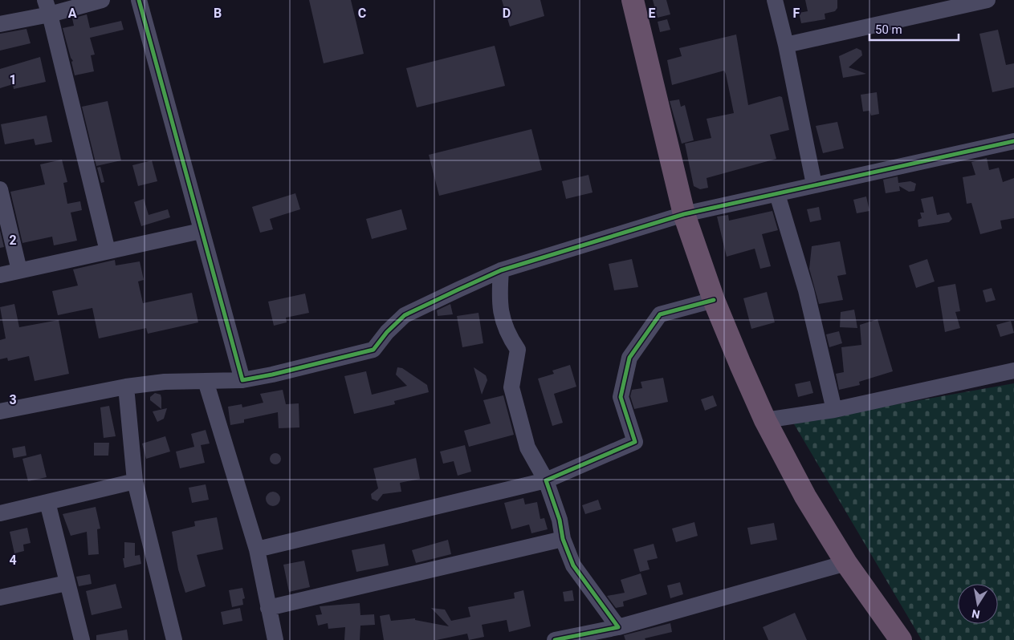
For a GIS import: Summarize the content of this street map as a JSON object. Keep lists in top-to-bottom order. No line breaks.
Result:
{"scale_bar":"50 m","north":"bottom","grid":{"columns":["A","B","C","D","E","F"],"rows":["1","2","3","4"]}}
